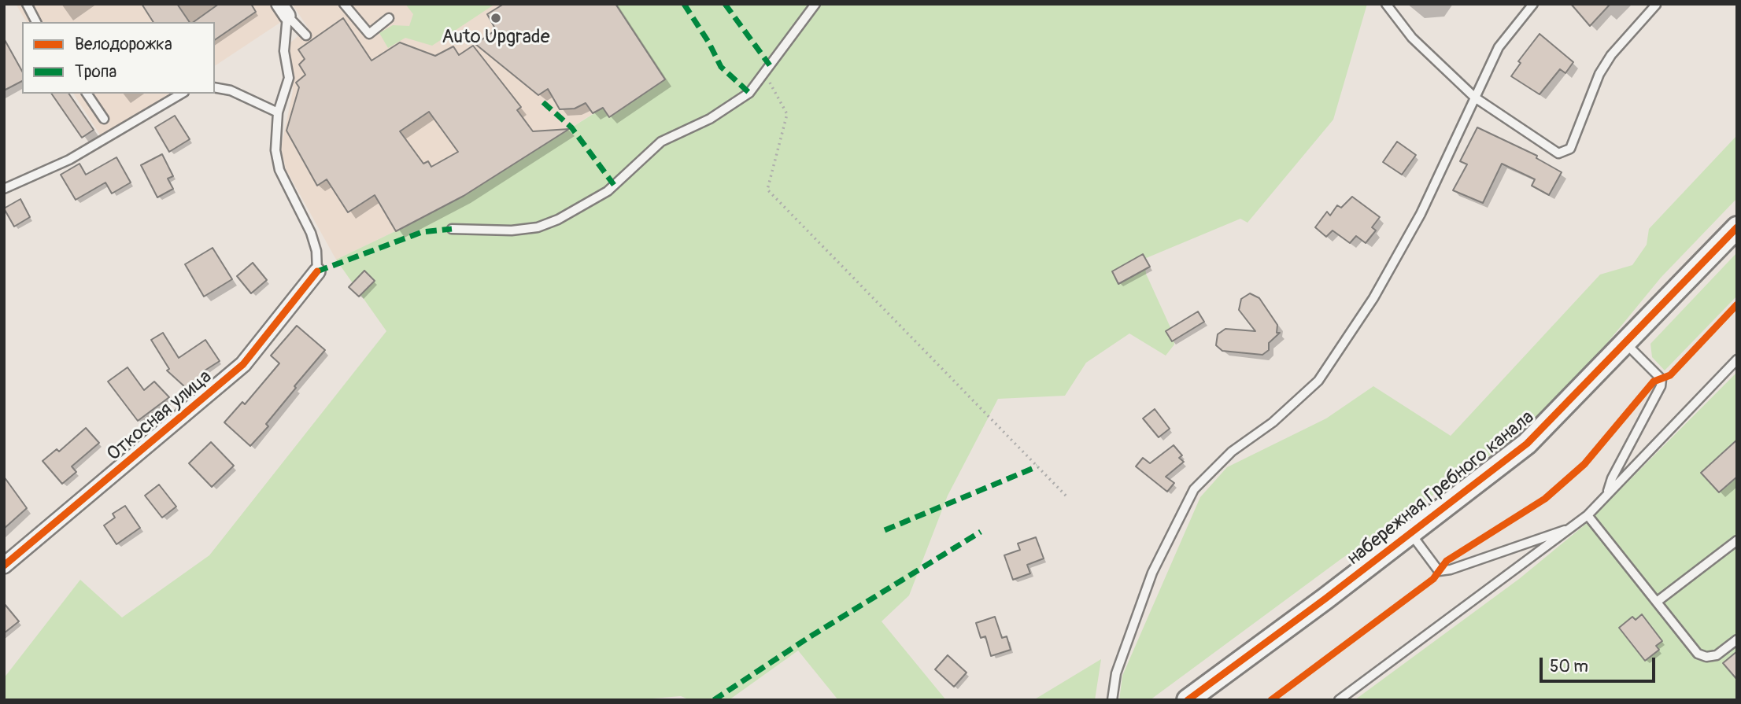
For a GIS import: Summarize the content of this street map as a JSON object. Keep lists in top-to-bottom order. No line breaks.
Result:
{"streets":{"street":["Откосная улица","набережная Гребного канала"]},"places":["Auto Upgrade"],"legend":["Велодорожка","Тропа"],"scale_bar":"50 m"}
